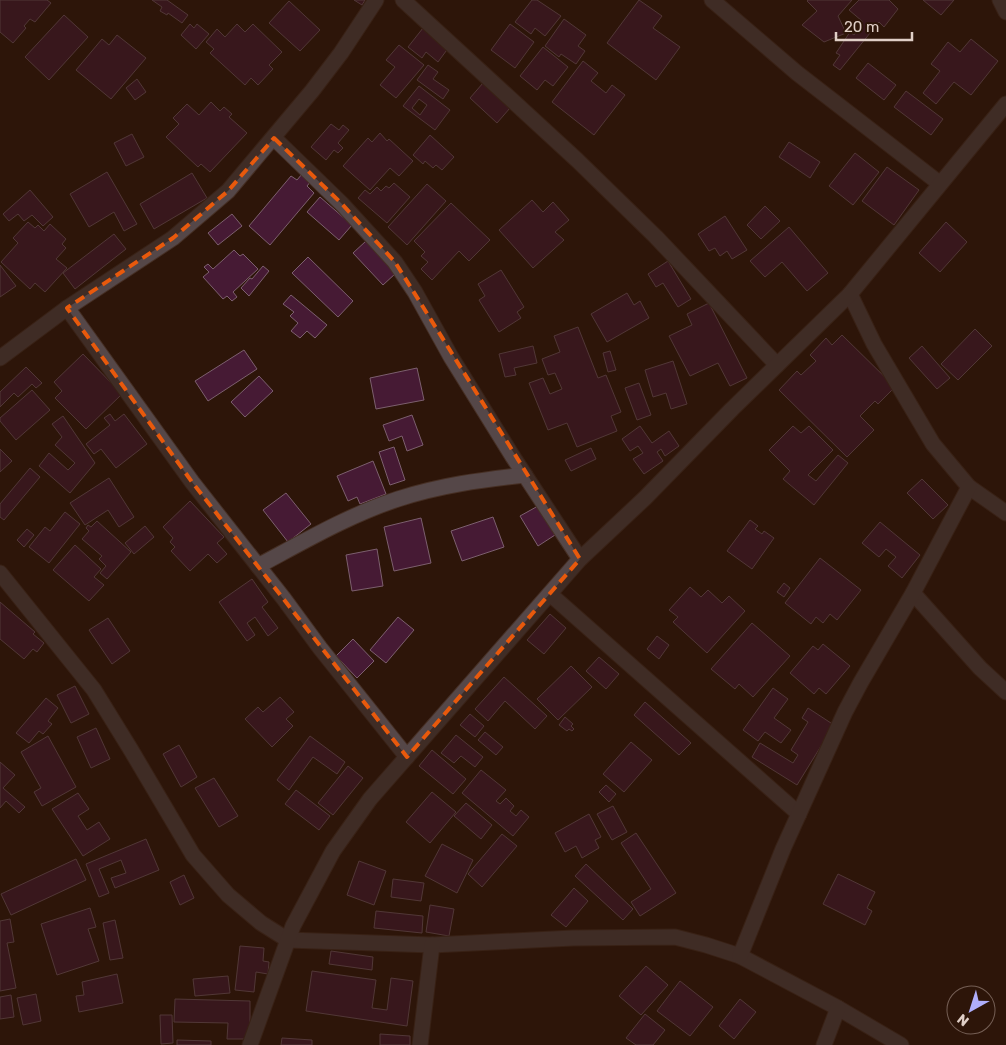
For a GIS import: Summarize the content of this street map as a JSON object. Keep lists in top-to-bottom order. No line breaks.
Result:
{"scale_bar":"20 m","north":"bottom left"}
